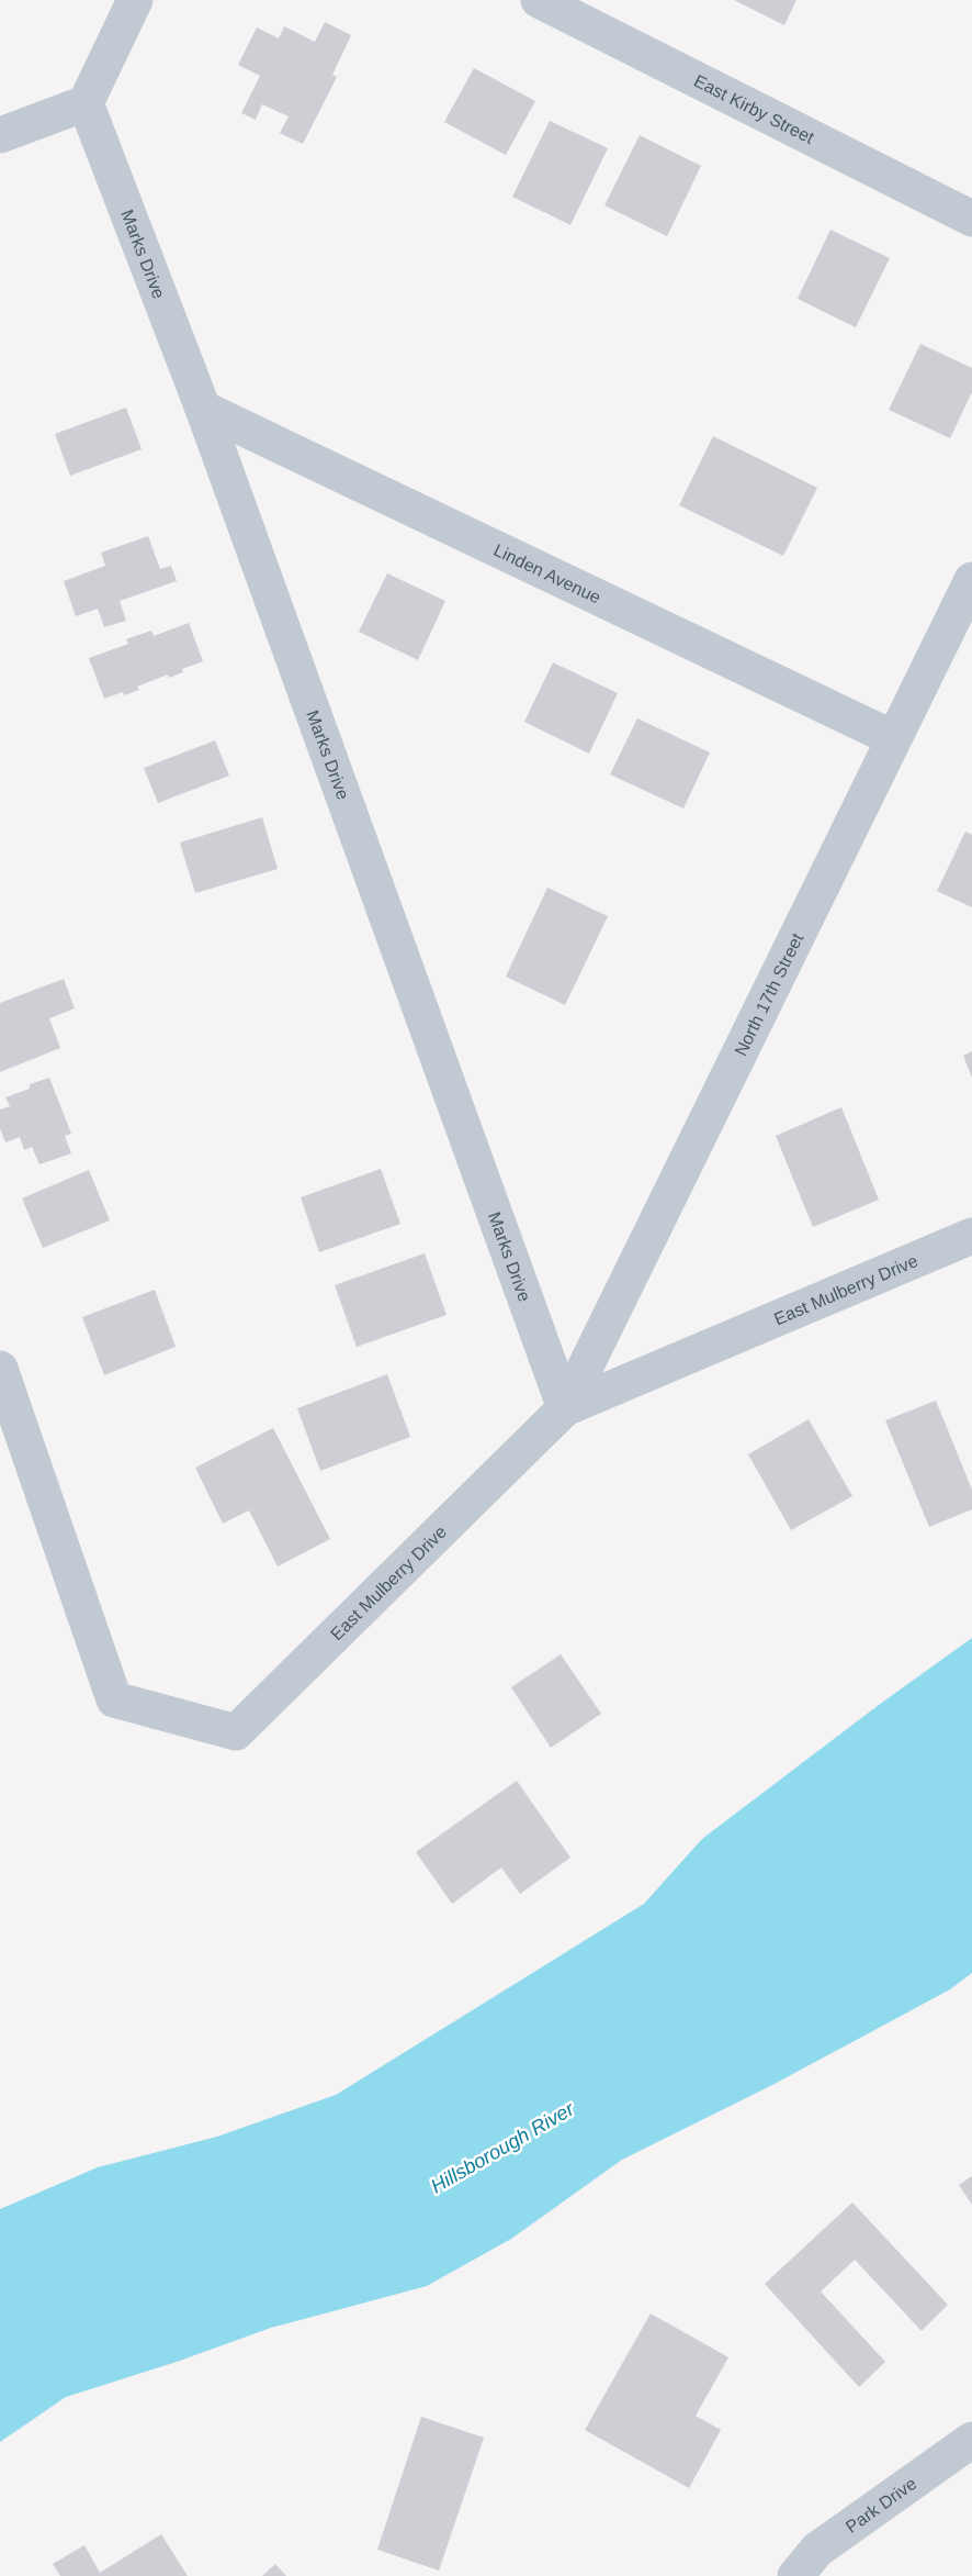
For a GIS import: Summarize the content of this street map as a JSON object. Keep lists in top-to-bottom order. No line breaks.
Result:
{"streets":{"street":["East Kirby Street","Marks Drive","Linden Avenue","North 17th Street","East Mulberry Drive","Park Drive"]},"crossings":[["Marks Drive","Linden Avenue"],["Marks Drive","North 17th Street"],["Marks Drive","East Mulberry Drive"],["Linden Avenue","North 17th Street"],["North 17th Street","East Mulberry Drive"]],"water":["Hillsborough River"]}
